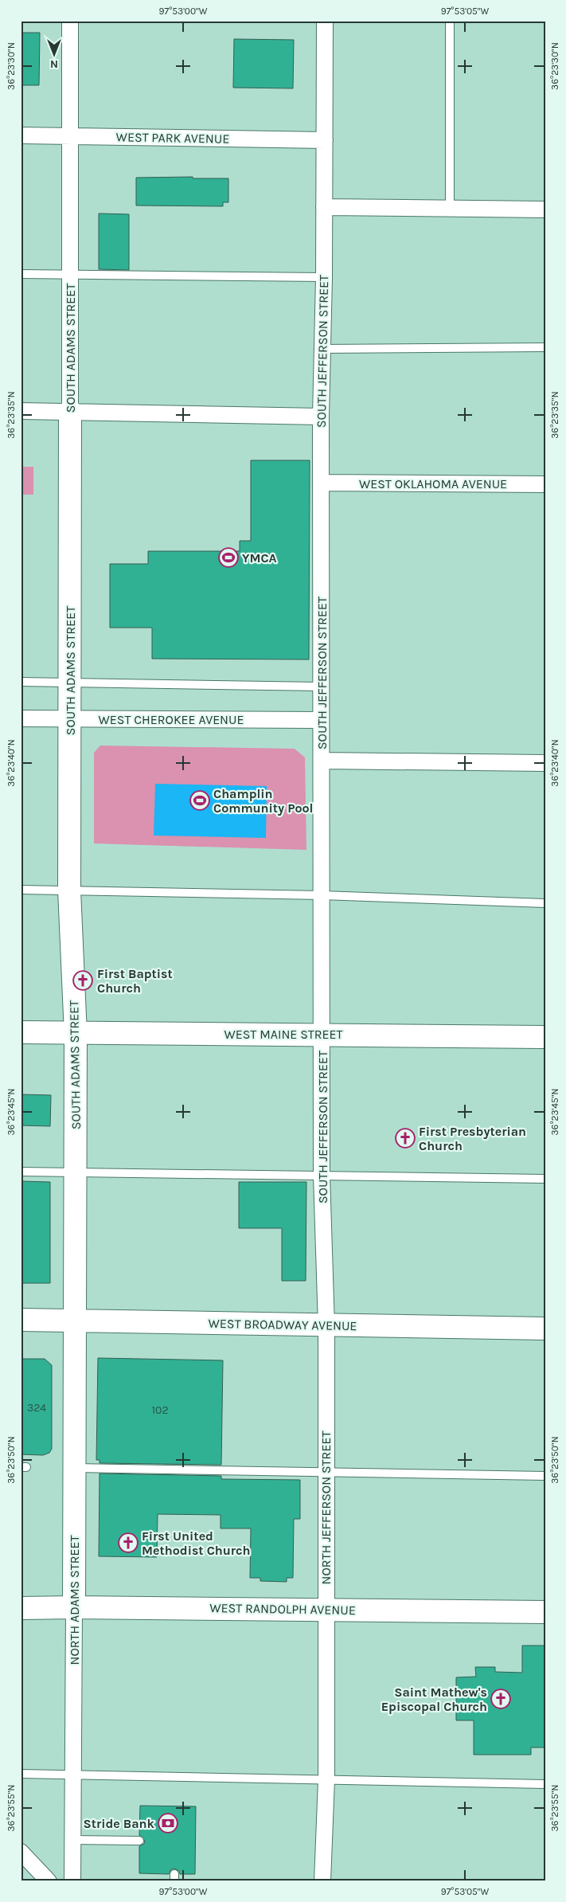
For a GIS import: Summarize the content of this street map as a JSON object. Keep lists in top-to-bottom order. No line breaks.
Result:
{"streets":{"main road":["SOUTH ADAMS STREET","WEST MAINE STREET","WEST BROADWAY AVENUE","NORTH ADAMS STREET","WEST RANDOLPH AVENUE"],"street":["WEST PARK AVENUE","SOUTH JEFFERSON STREET","WEST OKLAHOMA AVENUE","WEST CHEROKEE AVENUE","NORTH JEFFERSON STREET"]},"crossings":[["WEST PARK AVENUE","SOUTH ADAMS STREET"],["WEST PARK AVENUE","SOUTH JEFFERSON STREET"],["SOUTH ADAMS STREET","WEST CHEROKEE AVENUE"],["SOUTH ADAMS STREET","WEST MAINE STREET"],["SOUTH ADAMS STREET","WEST BROADWAY AVENUE"],["SOUTH ADAMS STREET","NORTH ADAMS STREET"],["SOUTH JEFFERSON STREET","WEST OKLAHOMA AVENUE"],["SOUTH JEFFERSON STREET","WEST CHEROKEE AVENUE"],["SOUTH JEFFERSON STREET","WEST MAINE STREET"],["SOUTH JEFFERSON STREET","WEST BROADWAY AVENUE"],["SOUTH JEFFERSON STREET","NORTH JEFFERSON STREET"],["WEST BROADWAY AVENUE","NORTH JEFFERSON STREET"],["WEST BROADWAY AVENUE","NORTH ADAMS STREET"],["NORTH JEFFERSON STREET","WEST RANDOLPH AVENUE"],["NORTH ADAMS STREET","WEST RANDOLPH AVENUE"]],"places":{"sports":["YMCA","Champlin Community Pool"],"church":["First Baptist Church","First Presbyterian Church","First United Methodist Church","Saint Mathew's Episcopal Church"],"bank":["Stride Bank"]},"house_numbers":["324","102"],"north":"bottom","coordinates":["97°53'00\"W","97°53'05\"W","36°23'30\"N","36°23'35\"N","36°23'40\"N","36°23'45\"N","36°23'50\"N","36°23'55\"N"]}
